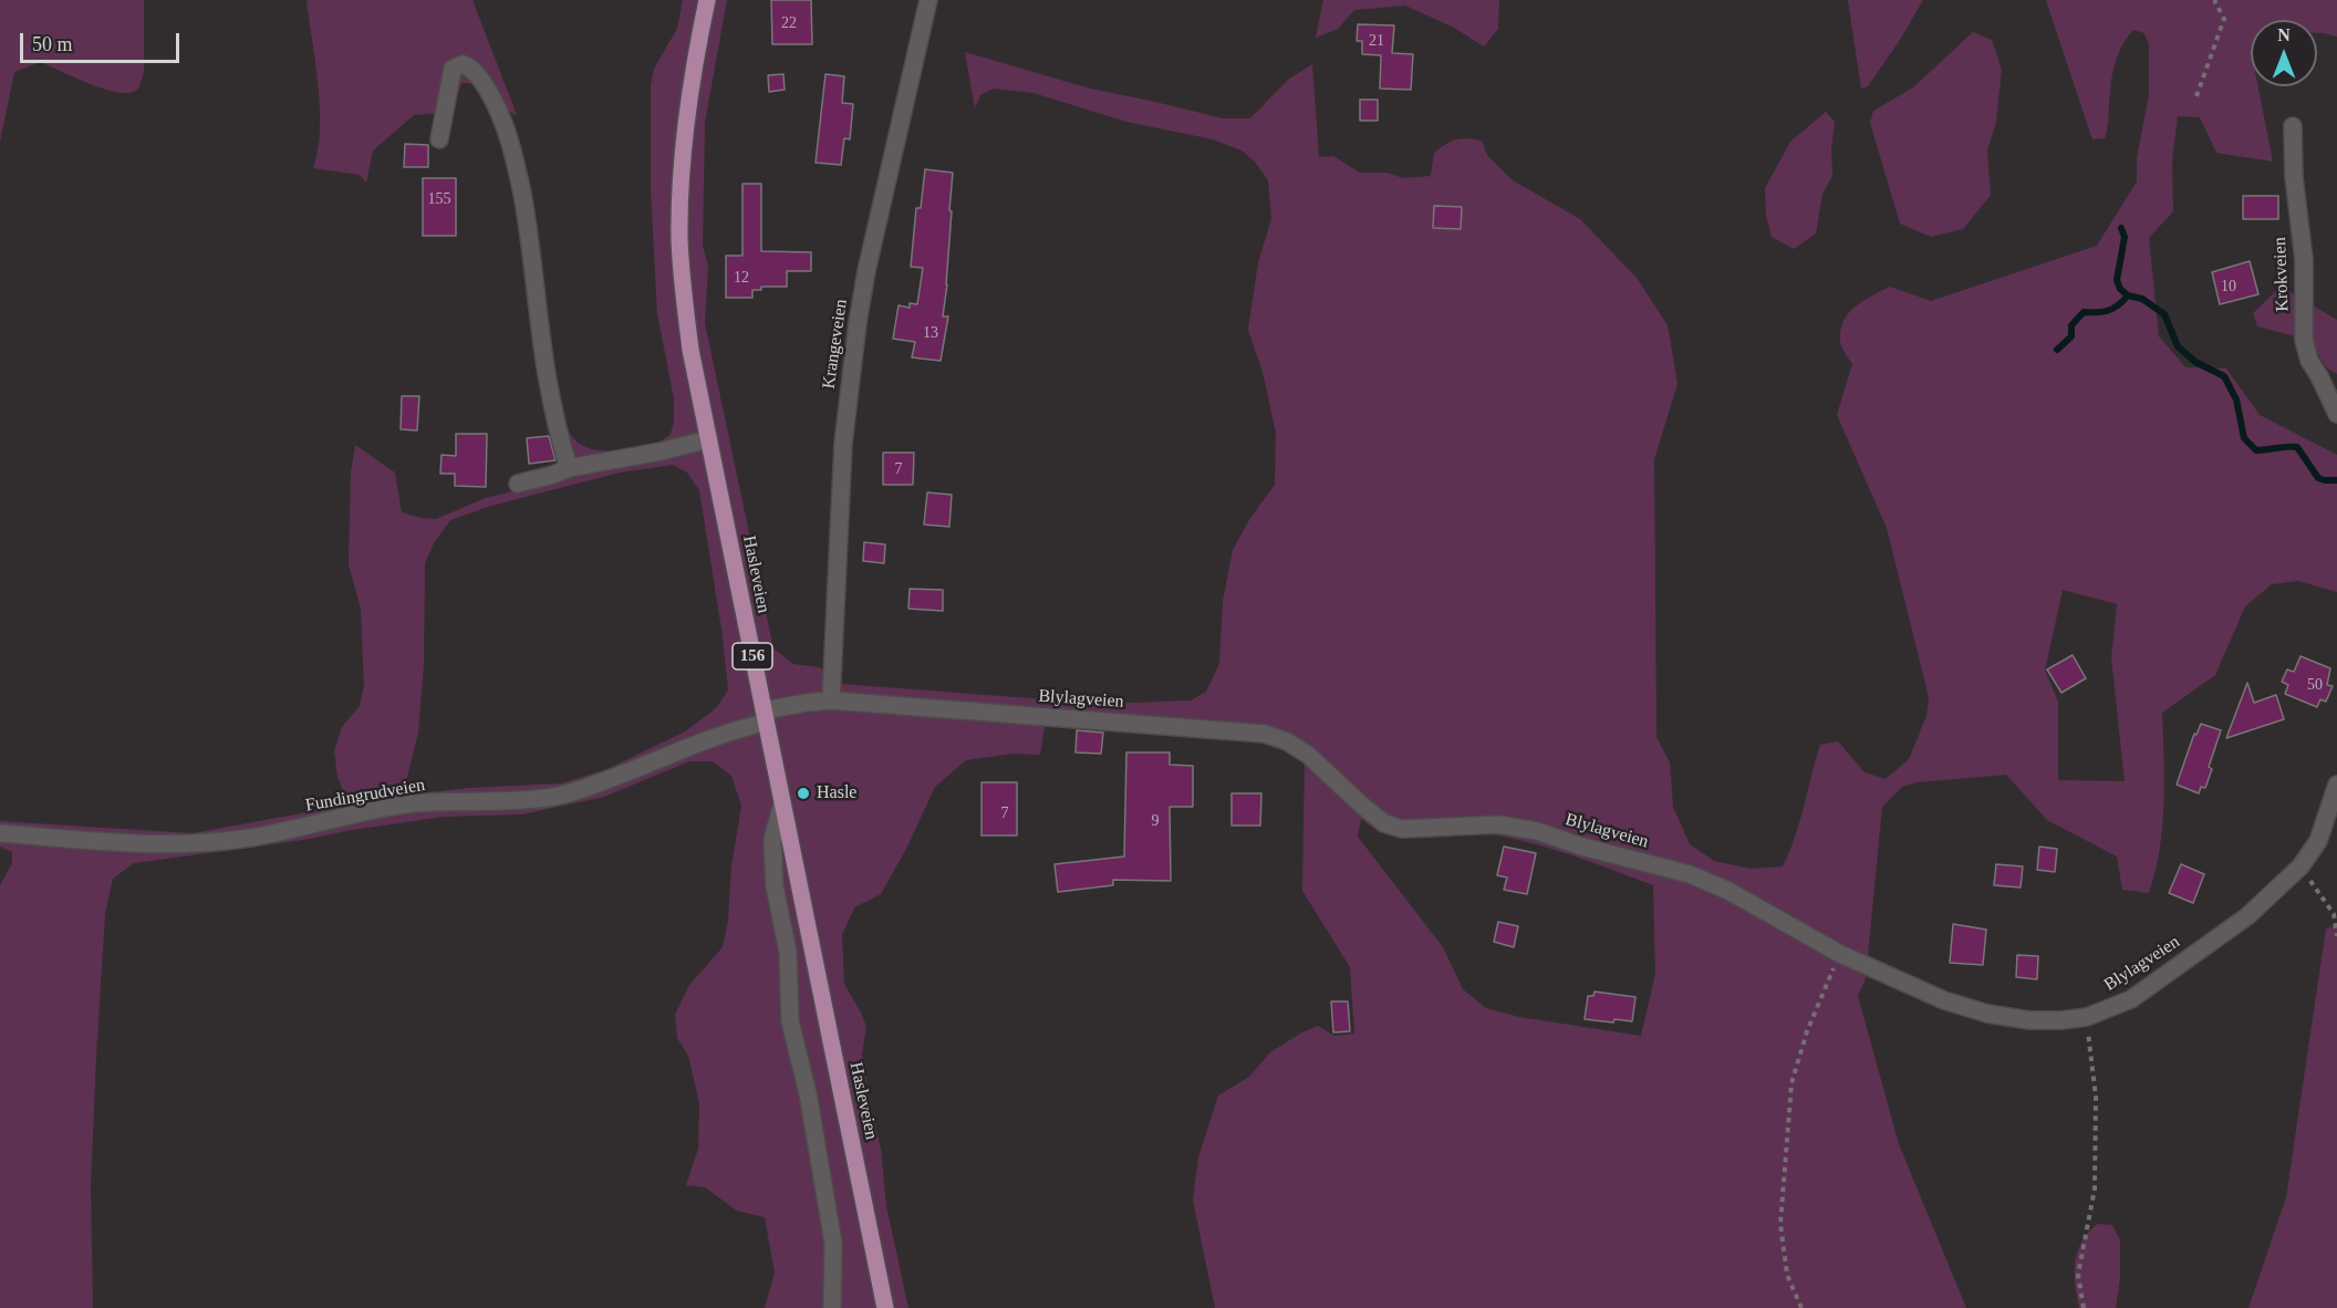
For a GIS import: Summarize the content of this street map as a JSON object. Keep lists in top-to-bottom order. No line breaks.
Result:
{"streets":{"main road":["Hasleveien","156"],"street":["Krokveien","Krangeveien","Blylagveien","Fundingrudveien"]},"crossings":[["Krangeveien","Blylagveien"],["Hasleveien","Blylagveien"],["Hasleveien","Fundingrudveien"],["Blylagveien","Fundingrudveien"]],"places":["Hasle"],"house_numbers":["22","21","155","12","10","13","7","50","7","9"],"scale_bar":"50 m","north":"top"}
